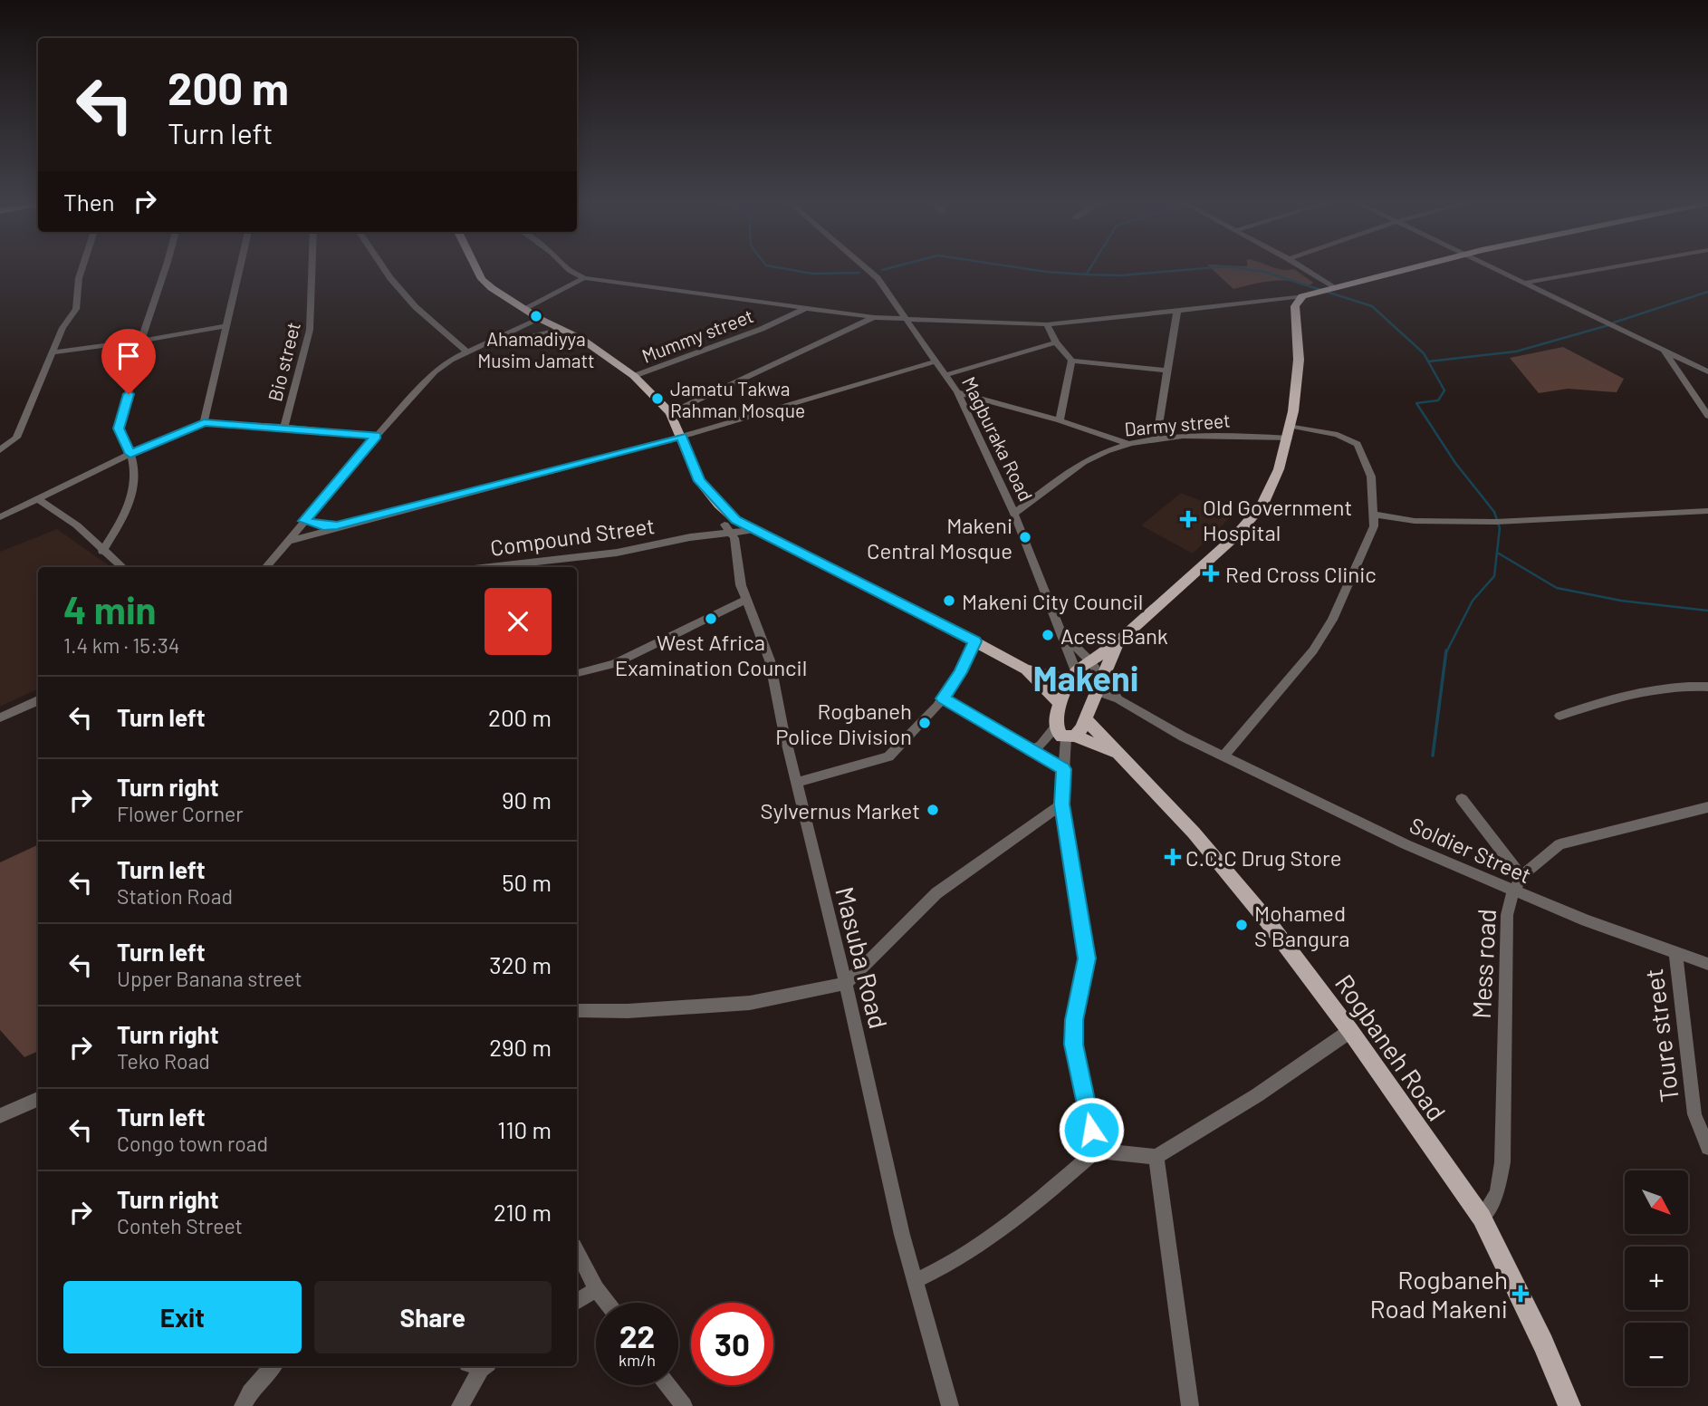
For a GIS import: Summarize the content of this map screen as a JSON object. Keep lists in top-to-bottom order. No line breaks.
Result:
{"streets":{"main road":["Rogbaneh Road"],"street":["Mummy street","Bio street","Darmy street","Magburaka Road","Compound Street","Soldier Street","Masuba Road","Mess road","Toure street"]},"crossings":[["Darmy street","Magburaka Road"],["Magburaka Road","Soldier Street"],["Compound Street","Masuba Road"],["Soldier Street","Mess road"],["Soldier Street","Toure street"],["Mess road","Rogbaneh Road"]],"districts":["Makeni"],"places":{"other":["Ahamadiyya Musim Jamatt","Jamatu Takwa Rahman Mosque","Makeni Central Mosque","Makeni City Council","West Africa Examination Council","Acess Bank","Rogbaneh Police Division","Sylvernus Market","Mohamed S Bangura"],"health":["Old Government Hospital","Red Cross Clinic","C.C.C Drug Store","Rogbaneh Road Makeni"]},"north":"bottom right","page":{"turn":["200 m","Turn left"],"then":"Then","heading":["4 min","1.4 km · 15:34"],"list":[{"name":"Turn left","value":"200 m"},{"name":"Turn right","note":"Flower Corner","value":"90 m"},{"name":"Turn left","note":"Station Road","value":"50 m"},{"name":"Turn left","note":"Upper Banana street","value":"320 m"},{"name":"Turn right","note":"Teko Road","value":"290 m"},{"name":"Turn left","note":"Congo town road","value":"110 m"},{"name":"Turn right","note":"Conteh Street","value":"210 m"}],"map_buttons":["+","−"],"buttons":["Exit","Share"],"speed":"22 km/h","limit":"30"}}
